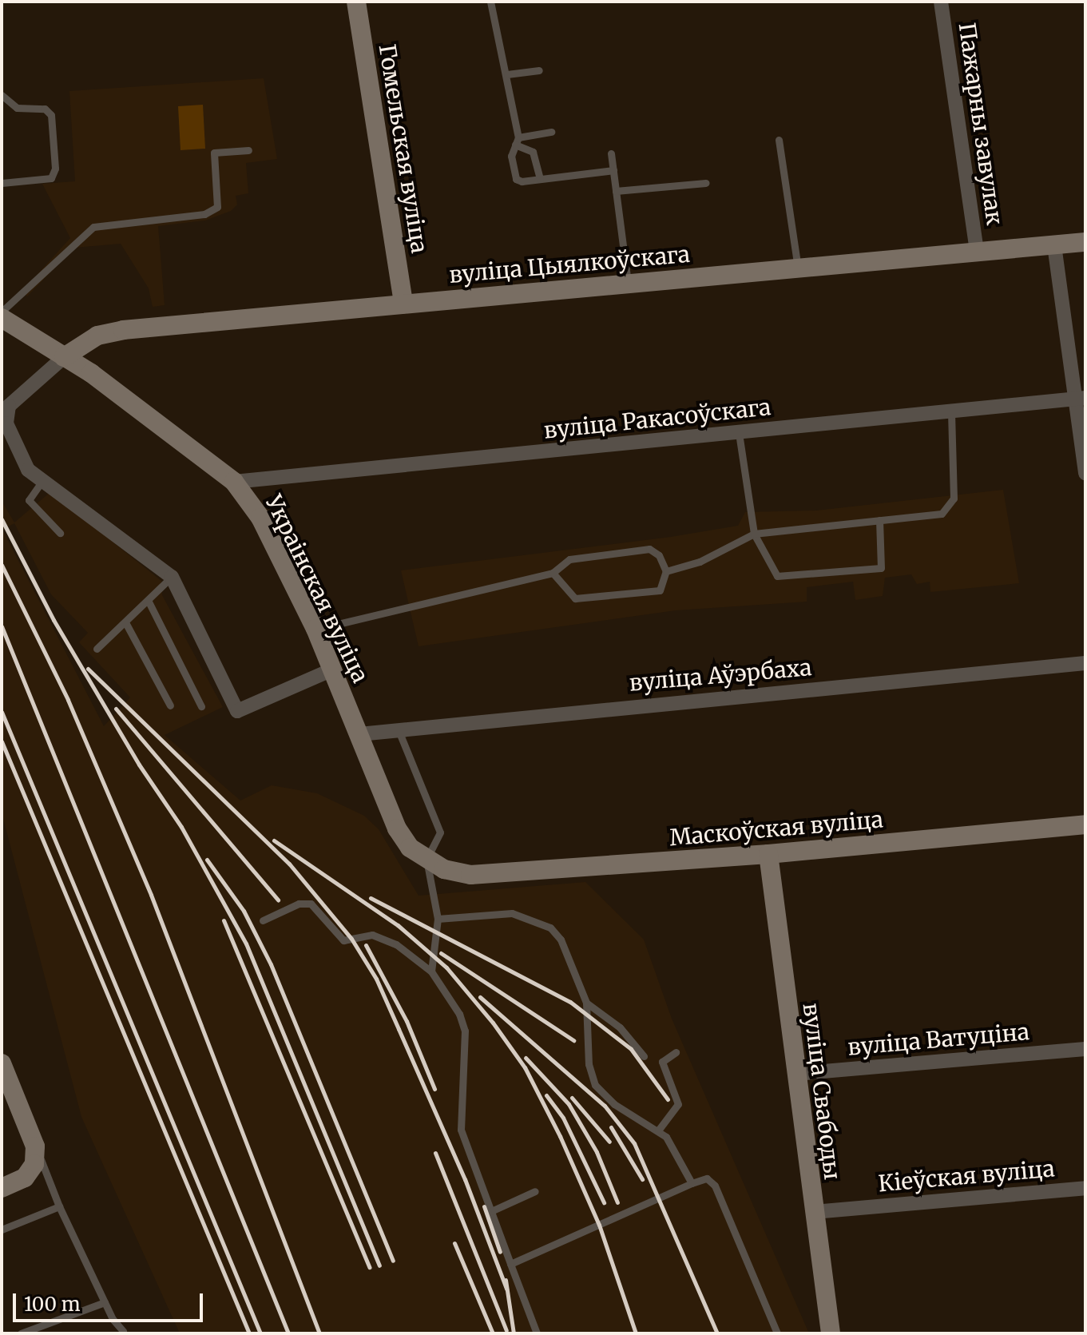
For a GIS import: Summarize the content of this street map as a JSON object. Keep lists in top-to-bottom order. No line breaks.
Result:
{"streets":{"street":["Пажарны завулак","Гомельская вуліца","вуліца Цыялкоўскага","вуліца Ракасоўскага","Украінская вуліца","вуліца Аўэрбаха","Маскоўская вуліца","вуліца Ватуціна","вуліца Свабоды","Кіеўская вуліца"]},"crossings":[["Пажарны завулак","вуліца Цыялкоўскага"],["Гомельская вуліца","вуліца Цыялкоўскага"],["вуліца Цыялкоўскага","Украінская вуліца"],["вуліца Ракасоўскага","Украінская вуліца"],["Украінская вуліца","вуліца Аўэрбаха"],["Украінская вуліца","Маскоўская вуліца"],["Маскоўская вуліца","вуліца Свабоды"],["вуліца Ватуціна","вуліца Свабоды"],["вуліца Свабоды","Кіеўская вуліца"]],"scale_bar":"100 m"}
